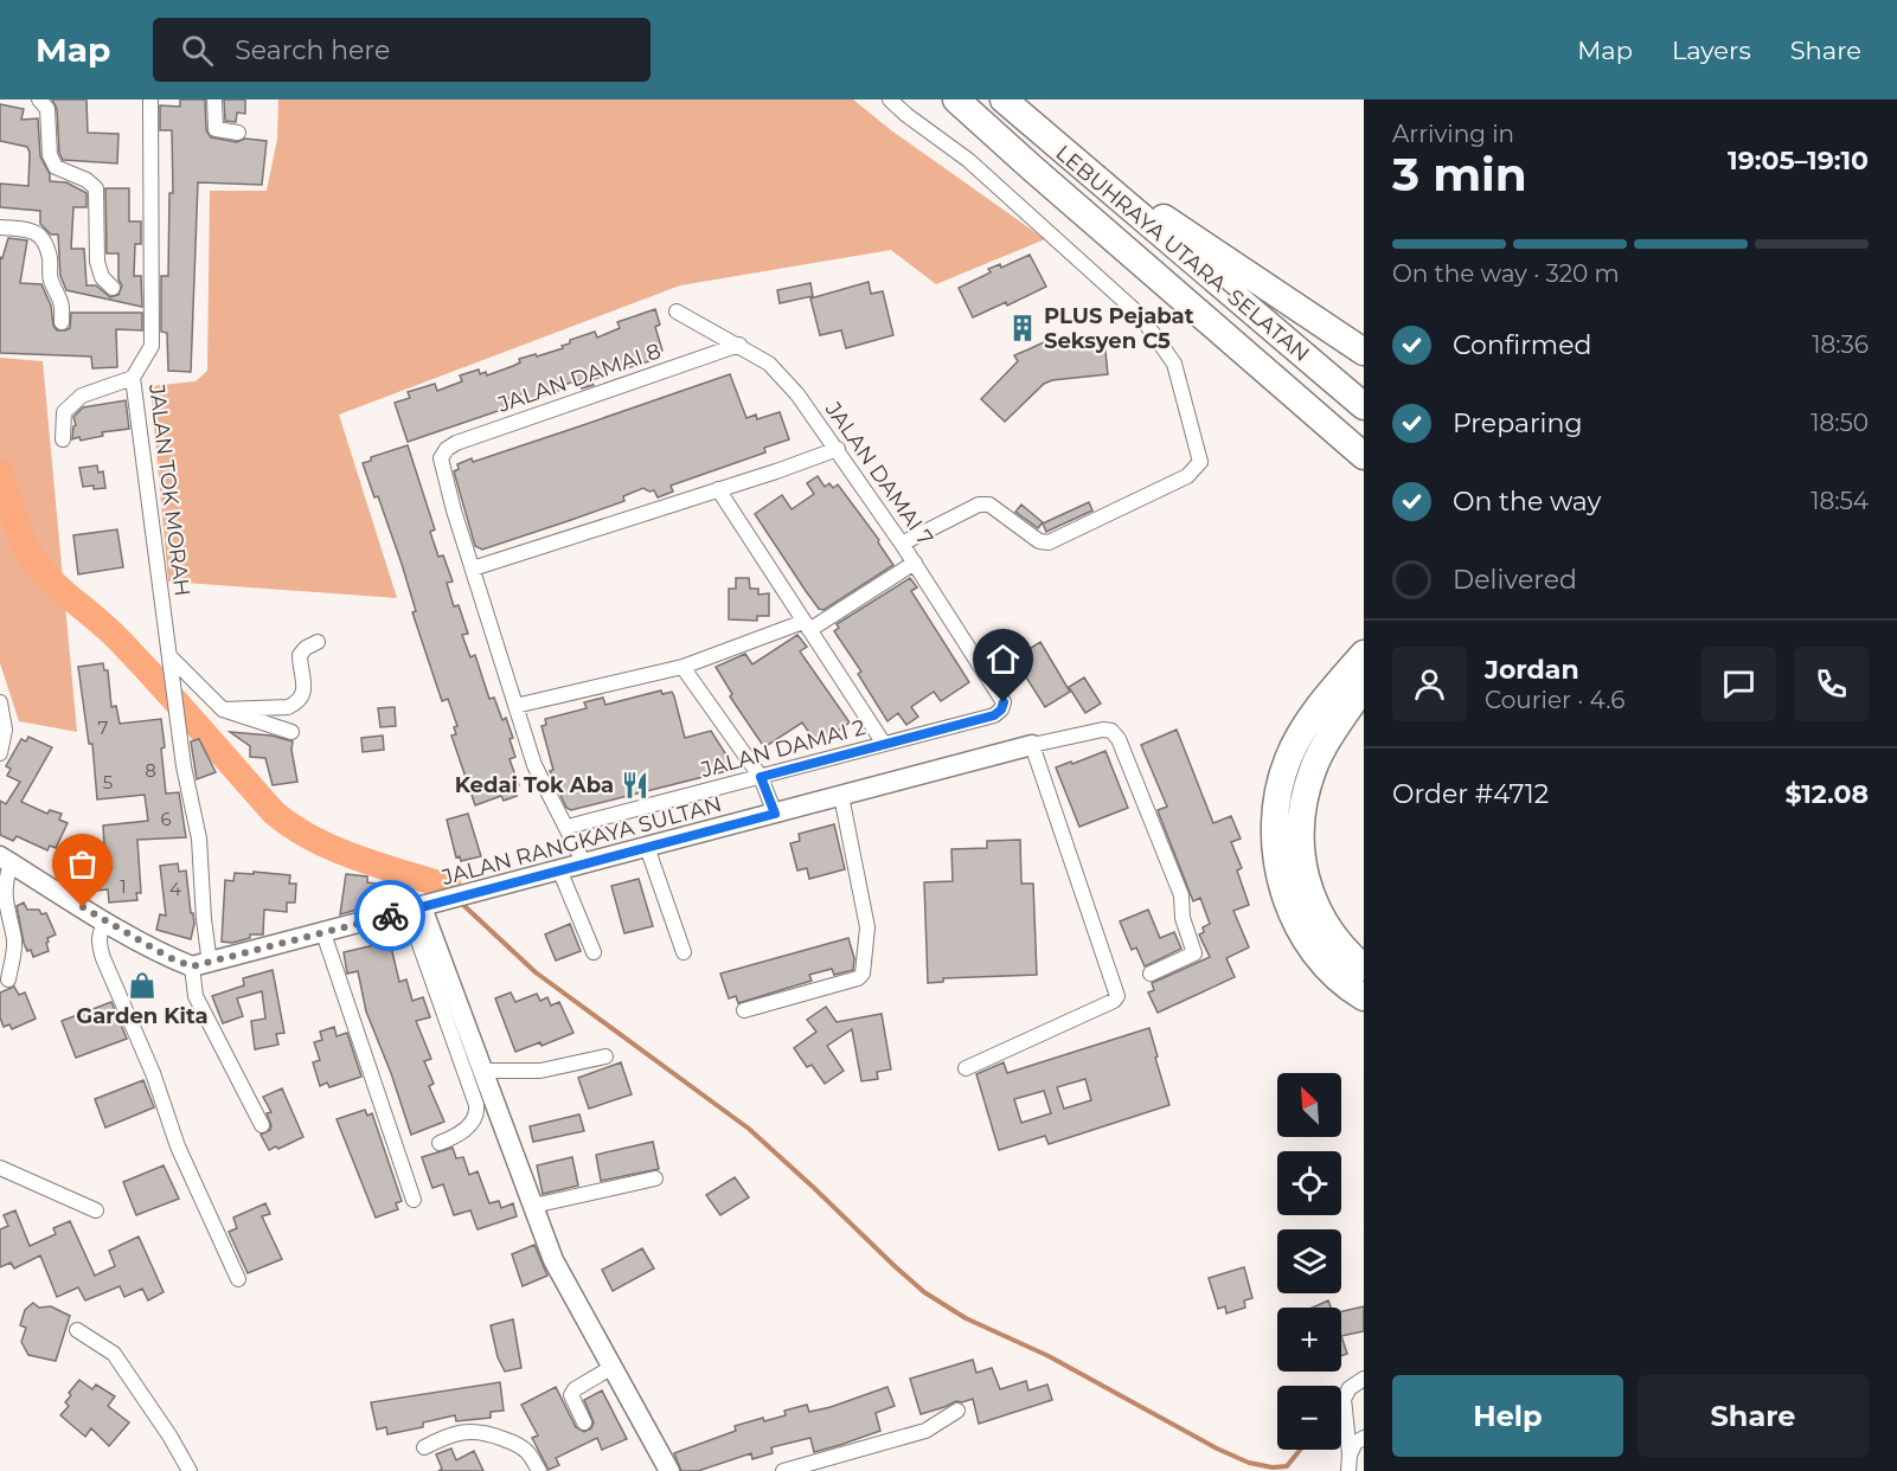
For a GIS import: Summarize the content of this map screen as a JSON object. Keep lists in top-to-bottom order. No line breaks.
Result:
{"streets":{"highway":["LEBUHRAYA UTARA–SELATAN"],"street":["JALAN DAMAI 8","JALAN DAMAI 7","JALAN TOK MORAH","JALAN DAMAI 2","JALAN RANGKAYA SULTAN"]},"crossings":[["JALAN DAMAI 8","JALAN DAMAI 7"],["JALAN DAMAI 7","JALAN DAMAI 2"],["JALAN TOK MORAH","JALAN RANGKAYA SULTAN"]],"places":{"building":["PLUS Pejabat Seksyen C5"],"restaurant":["Kedai Tok Aba"],"shop":["Garden Kita"]},"house_numbers":["7","8","5","6","1","4"],"north":"top left","page":{"header":"Map","search":"Search here","nav":["Map","Layers","Share"],"heading":["3 min","Arriving in","19:05–19:10"],"panel":["Jordan","Courier · 4.6","Order #4712","$12.08"],"bar":"On the way · 320 m","list":[["Confirmed","18:36"],["Preparing","18:50"],["On the way","18:54"],"Delivered"],"map_buttons":["+","−"],"buttons":["Help","Share"]}}
